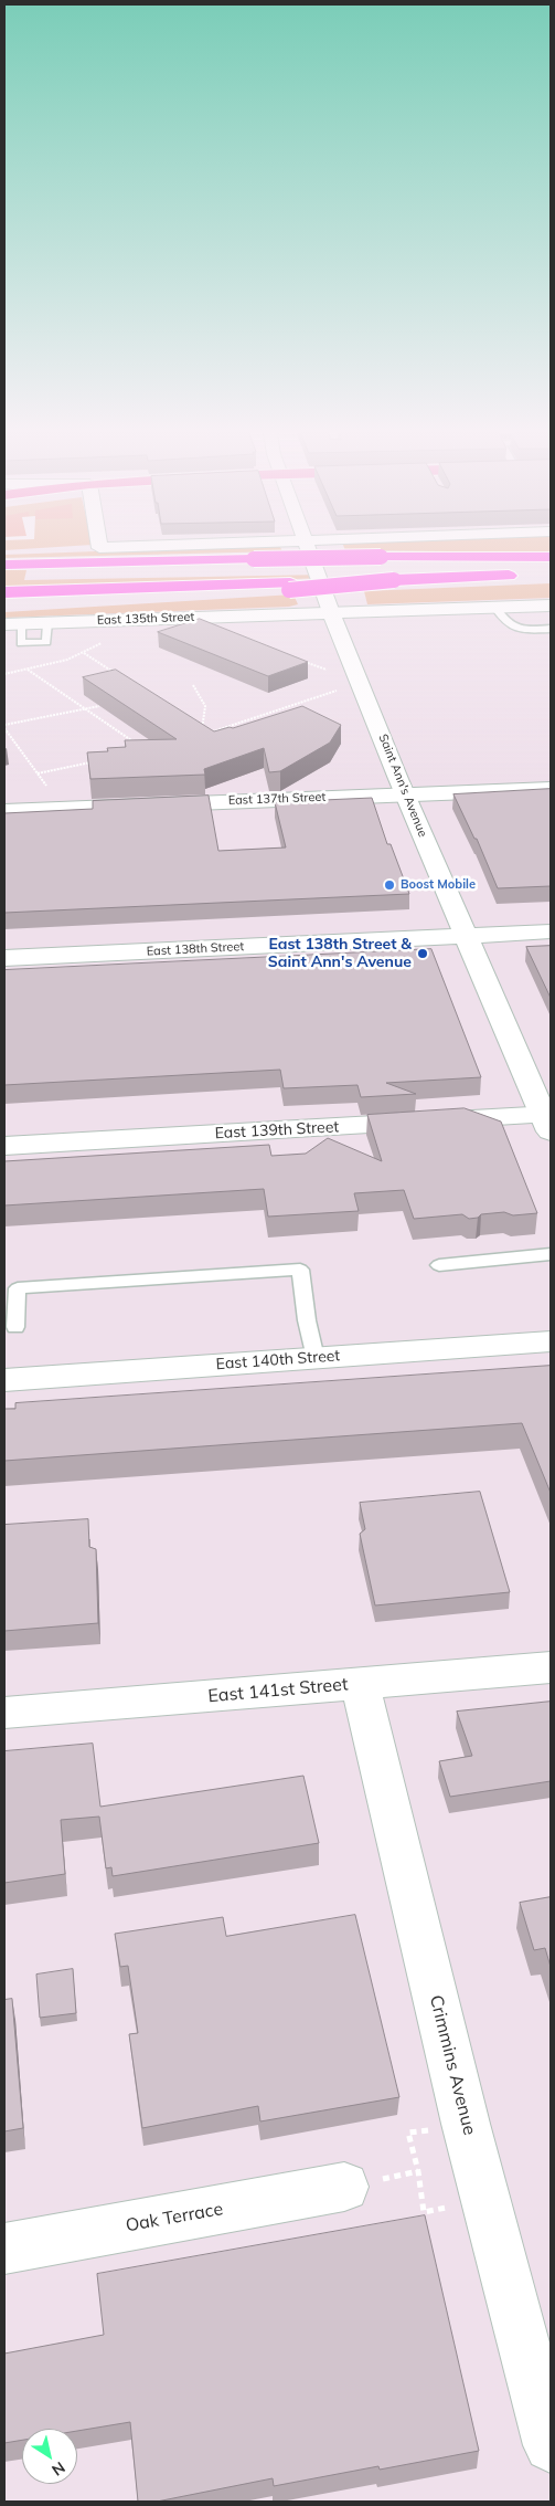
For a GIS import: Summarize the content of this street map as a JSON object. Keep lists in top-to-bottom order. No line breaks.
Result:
{"streets":{"street":["East 135th Street","Saint Ann's Avenue","East 137th Street","East 138th Street","East 139th Street","East 140th Street","East 141st Street","Crimmins Avenue","Oak Terrace"]},"crossings":[["East 135th Street","Saint Ann's Avenue"],["Saint Ann's Avenue","East 137th Street"],["Saint Ann's Avenue","East 138th Street"],["Saint Ann's Avenue","East 139th Street"],["East 141st Street","Crimmins Avenue"]],"places":["Boost Mobile","East 138th Street & Saint Ann's Avenue"],"north":"bottom right"}
